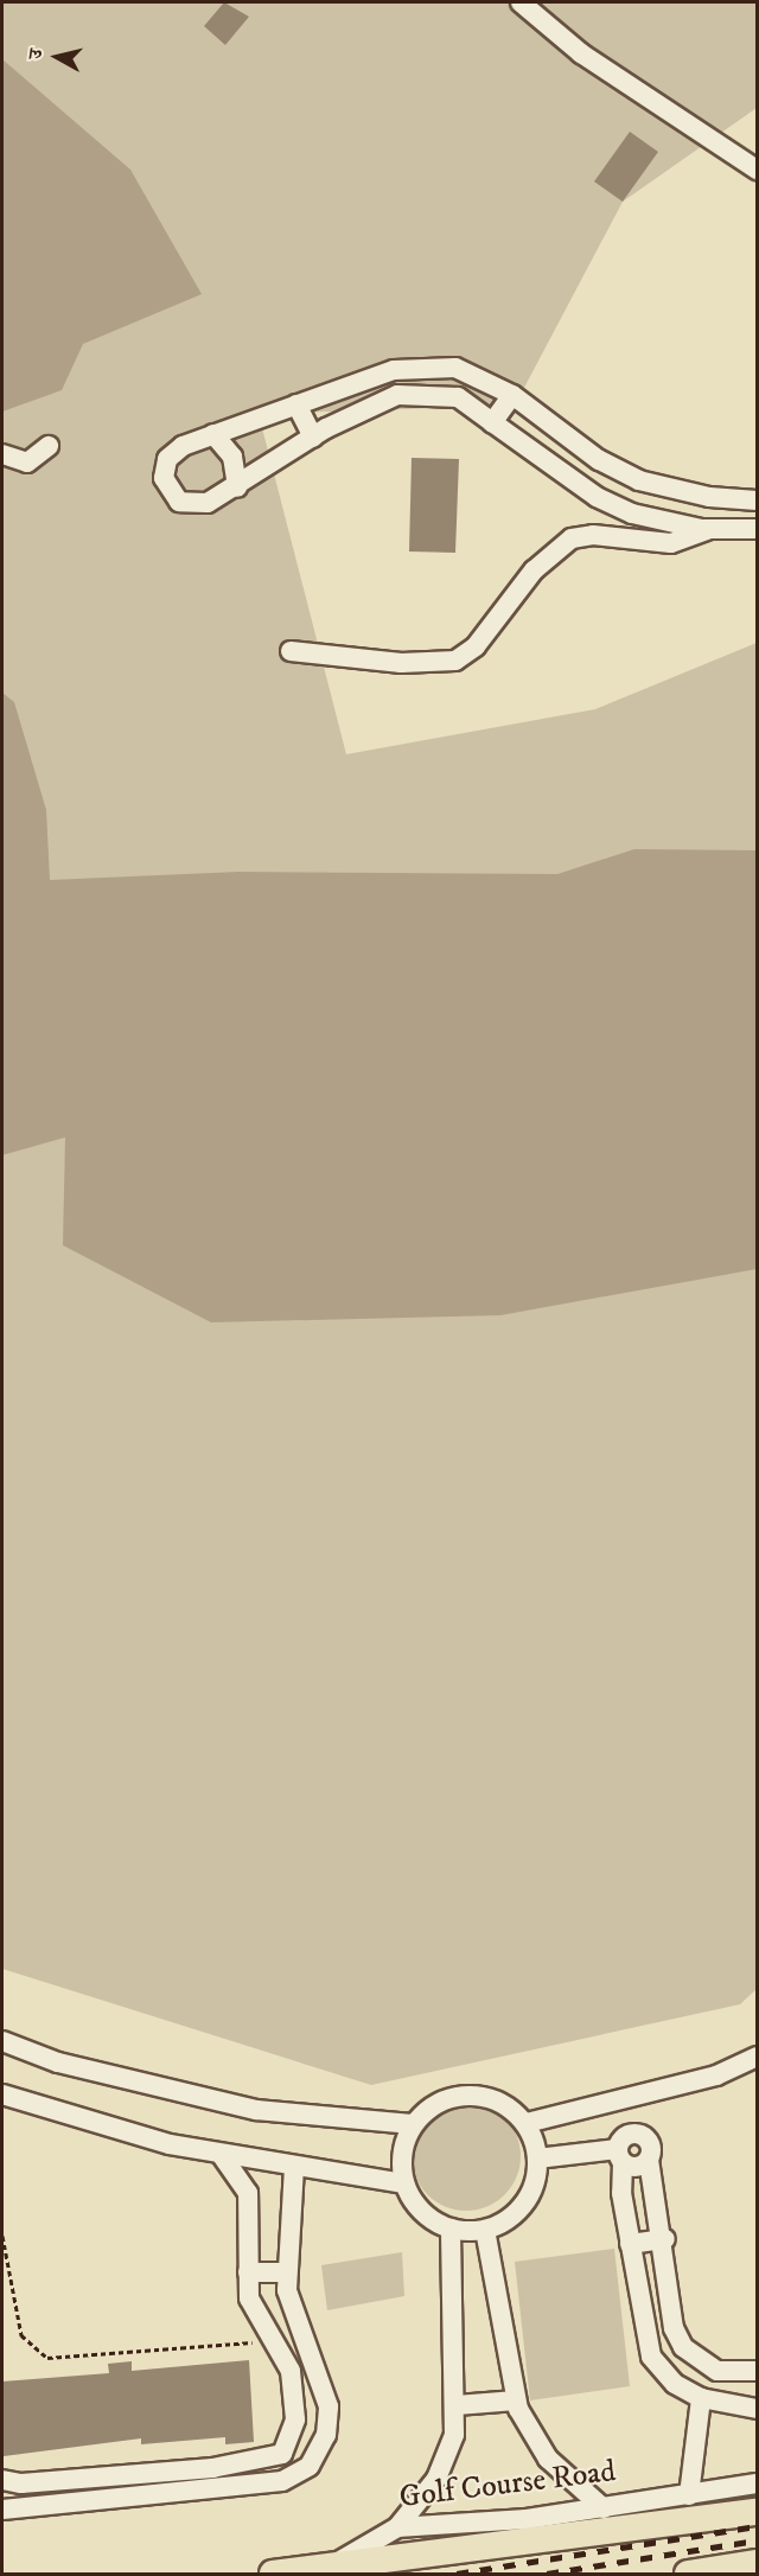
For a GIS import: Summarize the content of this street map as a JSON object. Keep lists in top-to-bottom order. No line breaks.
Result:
{"streets":{"main road":["Golf Course Road"]},"north":"left"}
